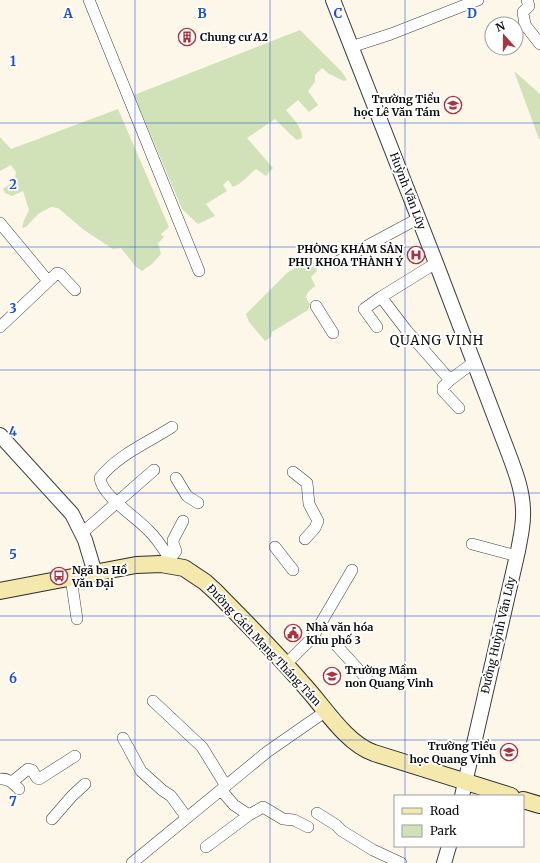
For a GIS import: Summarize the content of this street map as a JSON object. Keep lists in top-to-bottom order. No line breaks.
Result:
{"streets":{"main road":["Đường Cách Mạng Tháng Tám"],"street":["Huỳnh Văn Lũy","Đường Huỳnh Văn Lũy"]},"crossings":[["Huỳnh Văn Lũy","Đường Huỳnh Văn Lũy"],["Đường Huỳnh Văn Lũy","Đường Cách Mạng Tháng Tám"]],"districts":["QUANG VINH"],"places":{"building":["Chung cư A2"],"school or university":["Trường Tiểu học Lê Văn Tám","Trường Mầm non Quang Vinh","Trường Tiểu học Quang Vinh"],"hospital":["PHÒNG KHÁM SẢN PHỤ KHOA THÀNH Ý"],"bus stop":["Ngã ba Hồ Văn Đại"],"public building":["Nhà văn hóa Khu phố 3"]},"legend":["Road","Park"],"north":"top","grid":{"columns":["A","B","C","D"],"rows":["1","2","3","4","5","6","7"]}}
